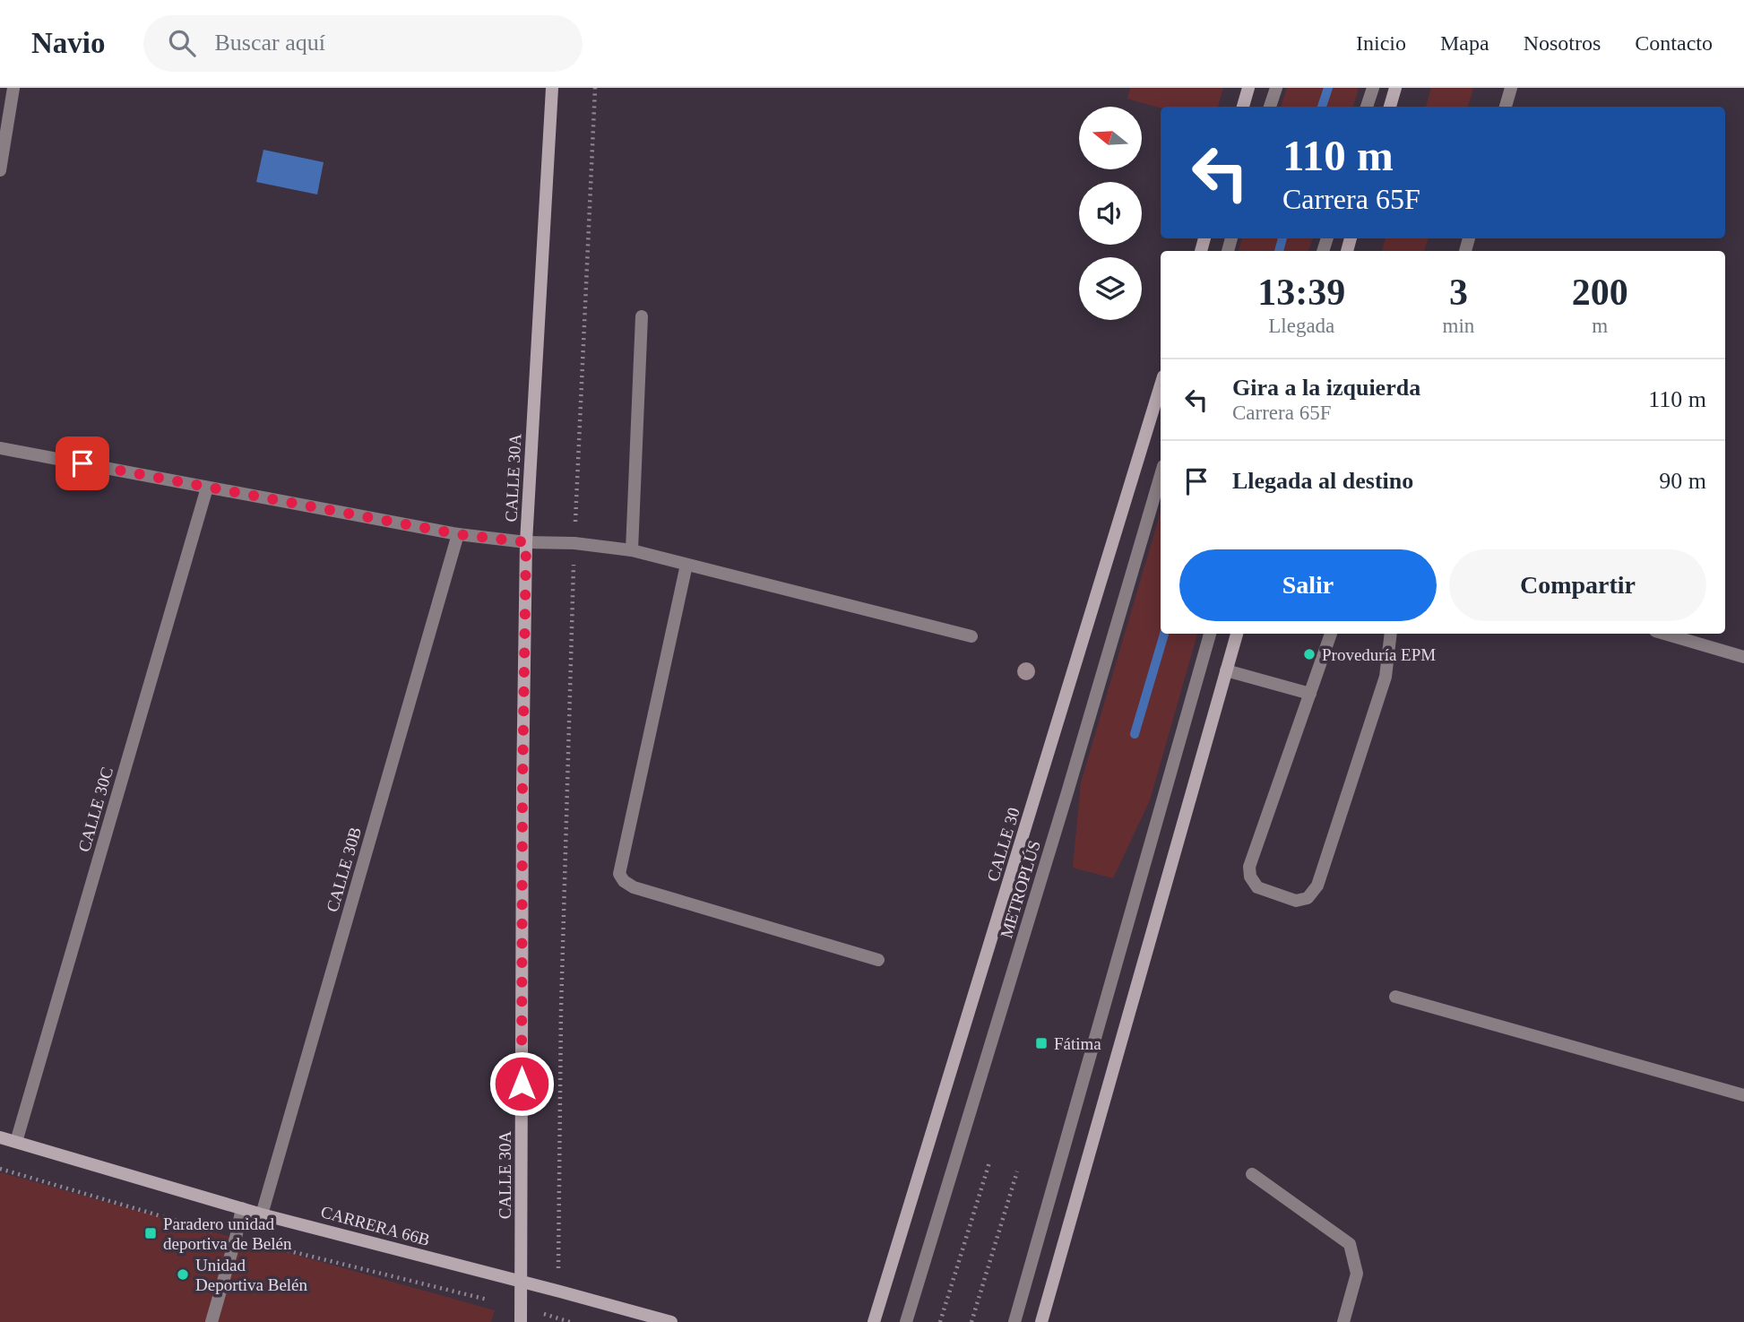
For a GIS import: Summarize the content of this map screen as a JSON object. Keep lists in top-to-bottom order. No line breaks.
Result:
{"streets":{"street":["CALLE 30A","CALLE 30C","CALLE 30","CALLE 30B","METROPLÚS","CARRERA 66B"]},"crossings":[["CALLE 30A","CARRERA 66B"],["CALLE 30C","CARRERA 66B"],["CALLE 30B","CARRERA 66B"]],"places":{"other":["Proveduría EPM","Unidad Deportiva Belén"],"transit":["Fátima","Paradero unidad deportiva de Belén"]},"north":"left","page":{"header":"Navio","search":"Buscar aquí","nav":["Inicio","Mapa","Nosotros","Contacto"],"turn":["110 m","Carrera 65F"],"eta":["13:39","Llegada","3","min","200","m"],"list":[{"name":"Gira a la izquierda","note":"Carrera 65F","value":"110 m"},{"name":"Llegada al destino","value":"90 m"}],"buttons":["Salir","Compartir"]}}
